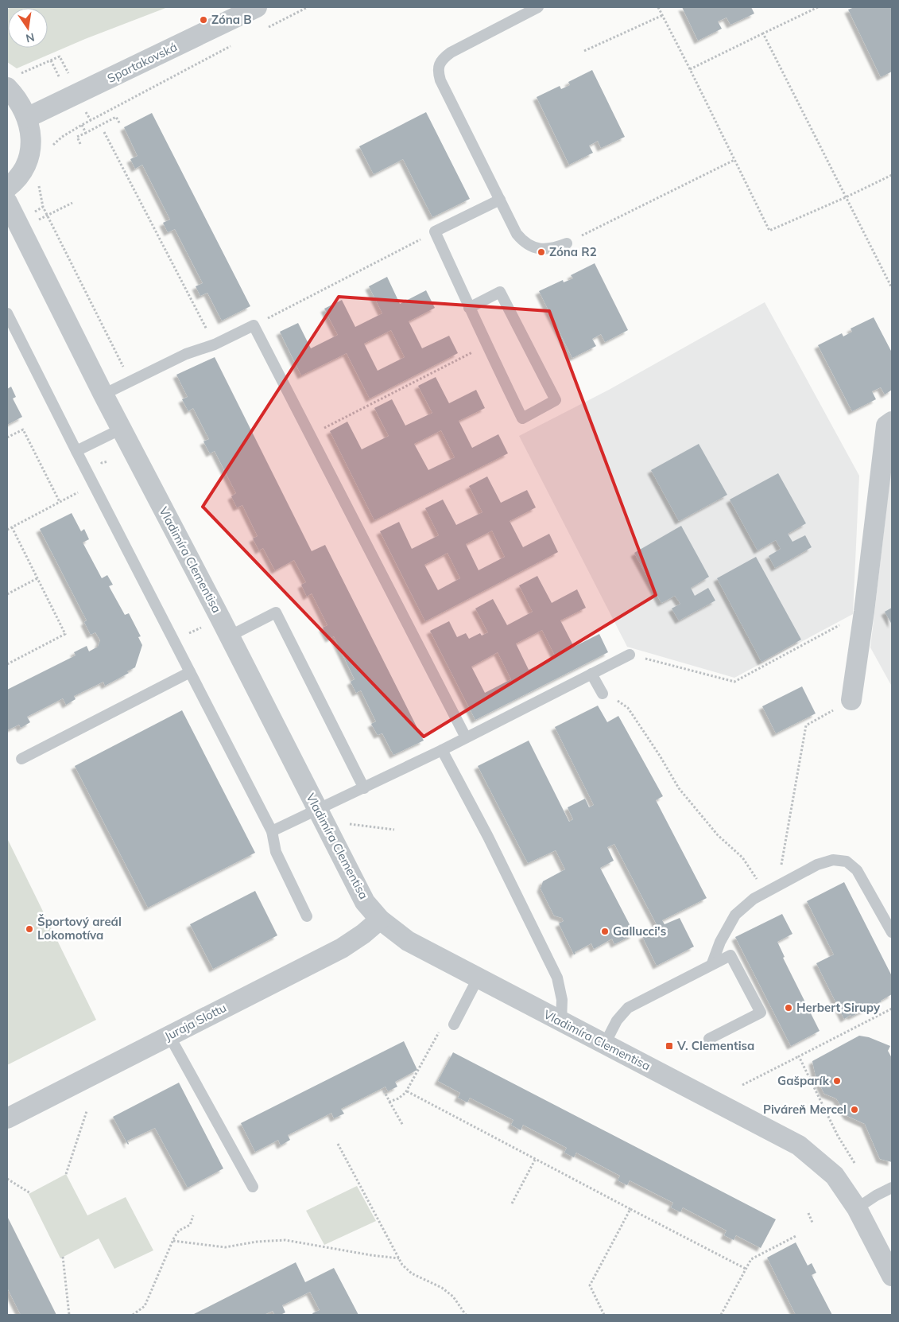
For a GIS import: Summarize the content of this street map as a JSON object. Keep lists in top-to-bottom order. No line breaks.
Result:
{"streets":{"street":["Spartakovská","Vladimíra Clementisa","Juraja Slottu"]},"crossings":[["Vladimíra Clementisa","Juraja Slottu"]],"places":{"other":["Zóna B","Zóna R2","Športový areál Lokomotíva","Gallucci's","Herbert Sirupy","Gašparík","Piváreň Mercel"],"transit":["V. Clementisa"]},"north":"bottom"}
